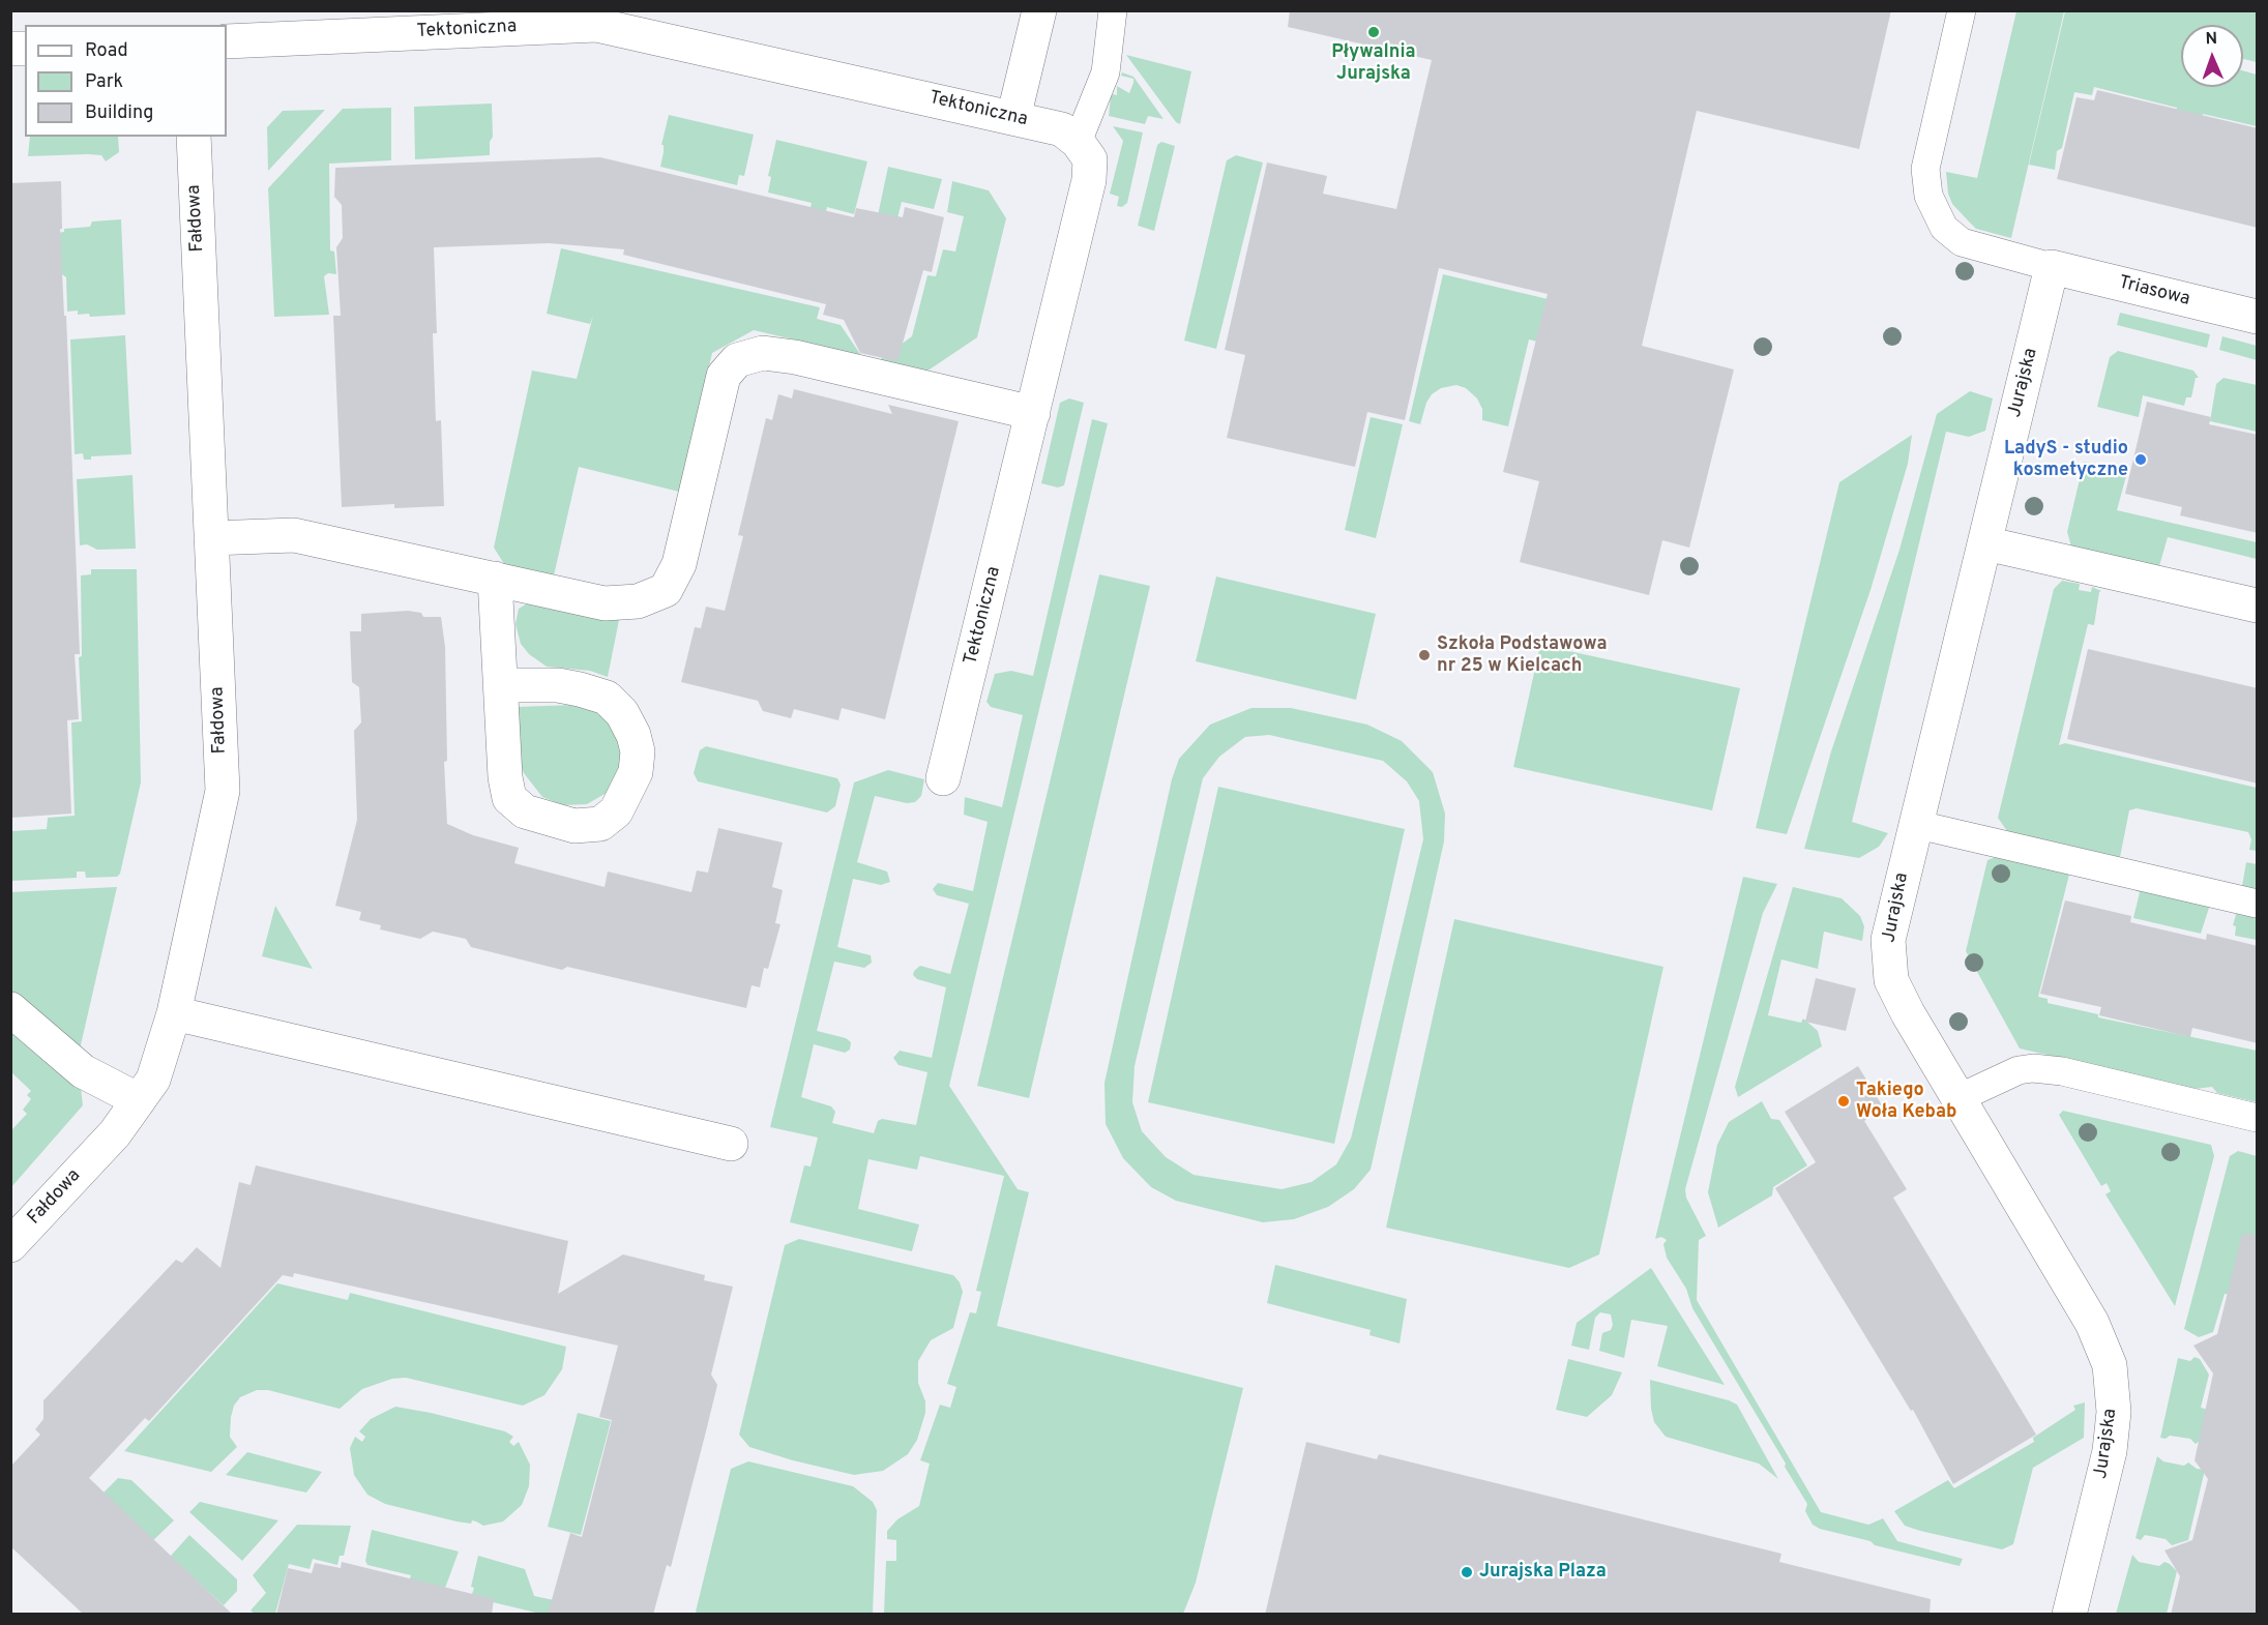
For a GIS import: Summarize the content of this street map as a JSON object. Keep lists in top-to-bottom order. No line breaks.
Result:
{"streets":{"street":["Tektoniczna","Fałdowa","Triasowa","Jurajska"]},"crossings":[["Triasowa","Jurajska"]],"places":["Pływalnia Jurajska","LadyS - studio kosmetyczne","Szkoła Podstawowa nr 25 w Kielcach","Takiego Woła Kebab","Jurajska Plaza"],"legend":["Road","Park","Building"],"north":"top"}
